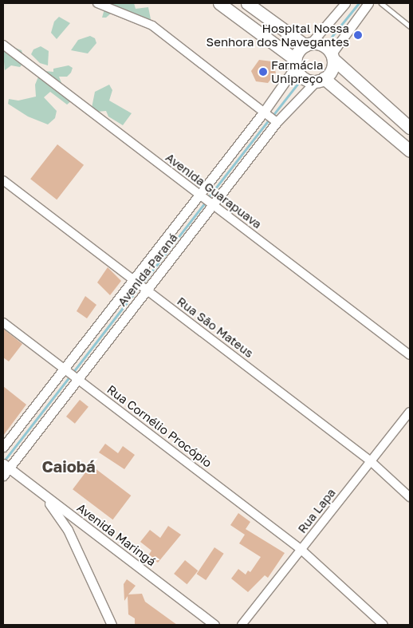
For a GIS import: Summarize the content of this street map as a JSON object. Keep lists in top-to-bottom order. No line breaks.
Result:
{"streets":{"street":["Avenida Guarapuava","Avenida Paraná","Rua São Mateus","Rua Cornélio Procópio","Rua Lapa","Avenida Maringá"]},"crossings":[["Avenida Guarapuava","Avenida Paraná"],["Avenida Paraná","Rua São Mateus"],["Avenida Paraná","Rua Cornélio Procópio"],["Avenida Paraná","Avenida Maringá"],["Rua São Mateus","Rua Lapa"],["Rua Cornélio Procópio","Rua Lapa"]],"districts":["Caiobá"],"places":["Hospital Nossa Senhora dos Navegantes","Farmácia Unipreço"]}
